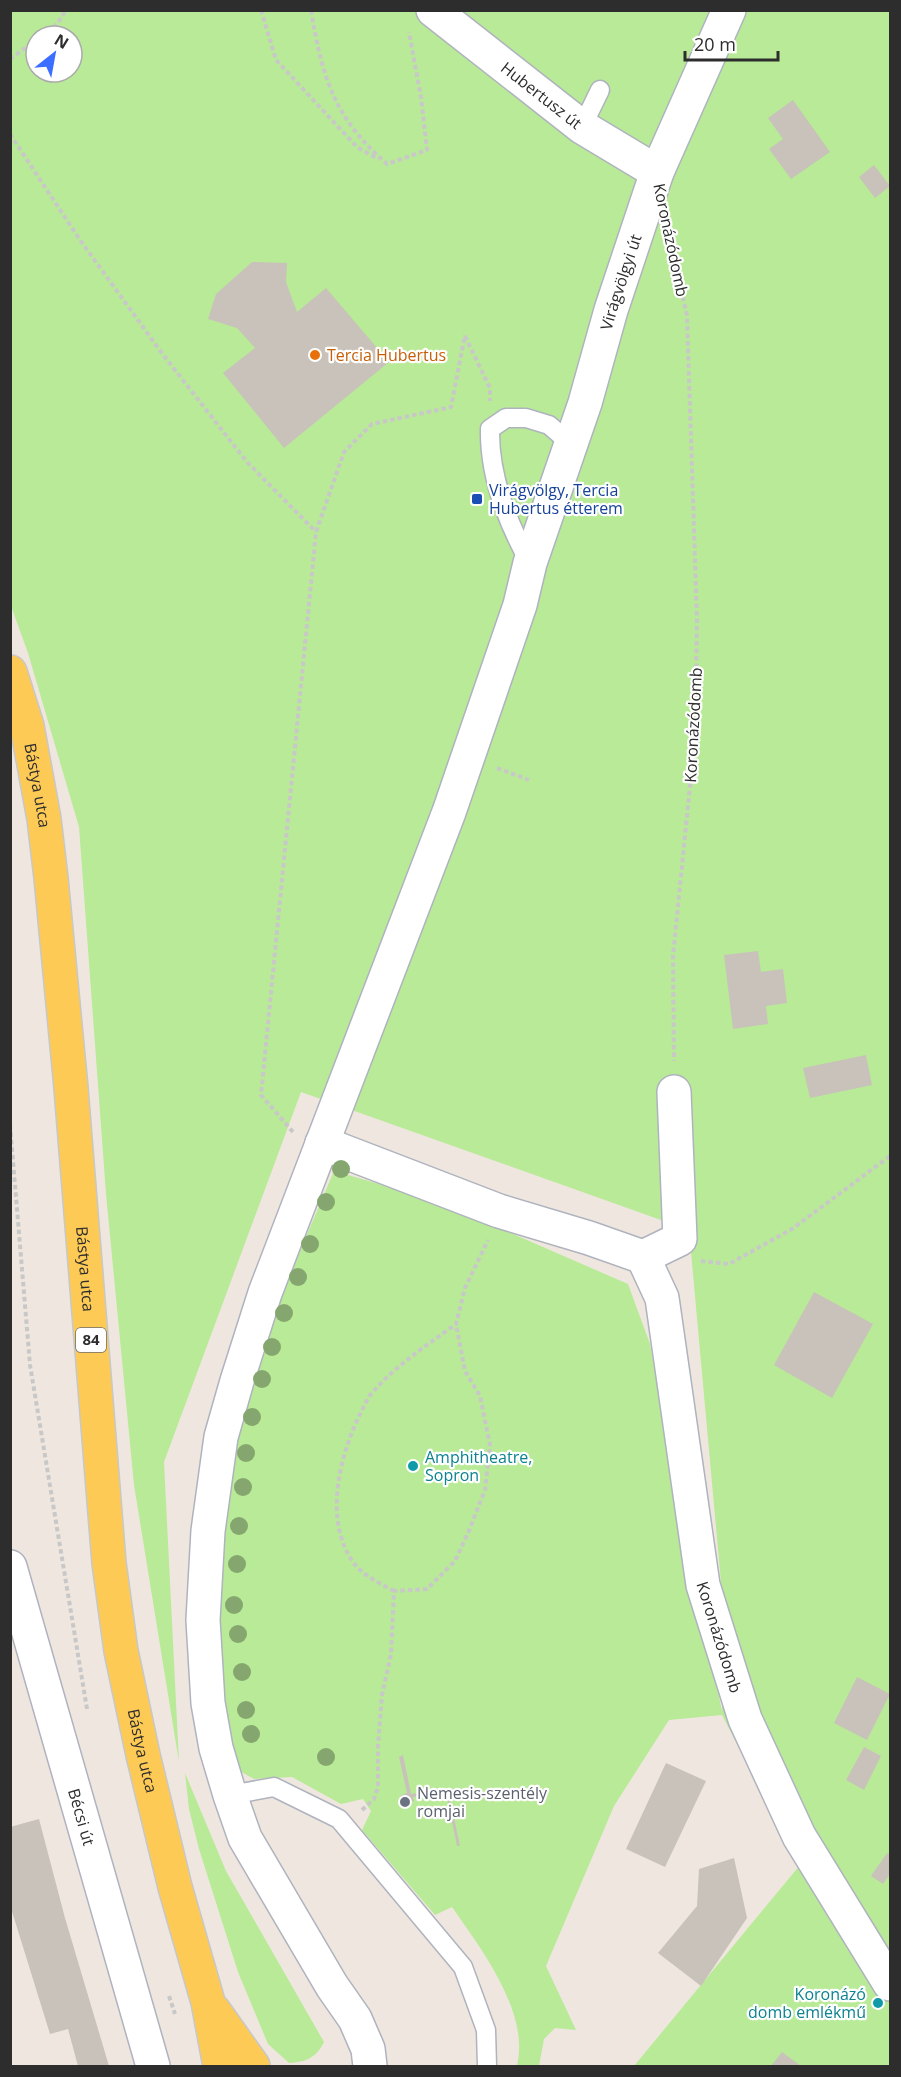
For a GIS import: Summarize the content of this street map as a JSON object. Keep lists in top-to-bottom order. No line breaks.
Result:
{"streets":{"main road":["Bástya utca","84"],"street":["Hubertusz út","Koronázódomb","Virágvölgyi út","Bécsi út"]},"crossings":[["Hubertusz út","Virágvölgyi út"]],"places":{"other":["Tercia Hubertus","Amphitheatre, Sopron","Nemesis-szentély romjai","Koronázó domb emlékmű"],"transit":["Virágvölgy, Tercia Hubertus étterem"]},"scale_bar":"20 m","north":"top right"}
